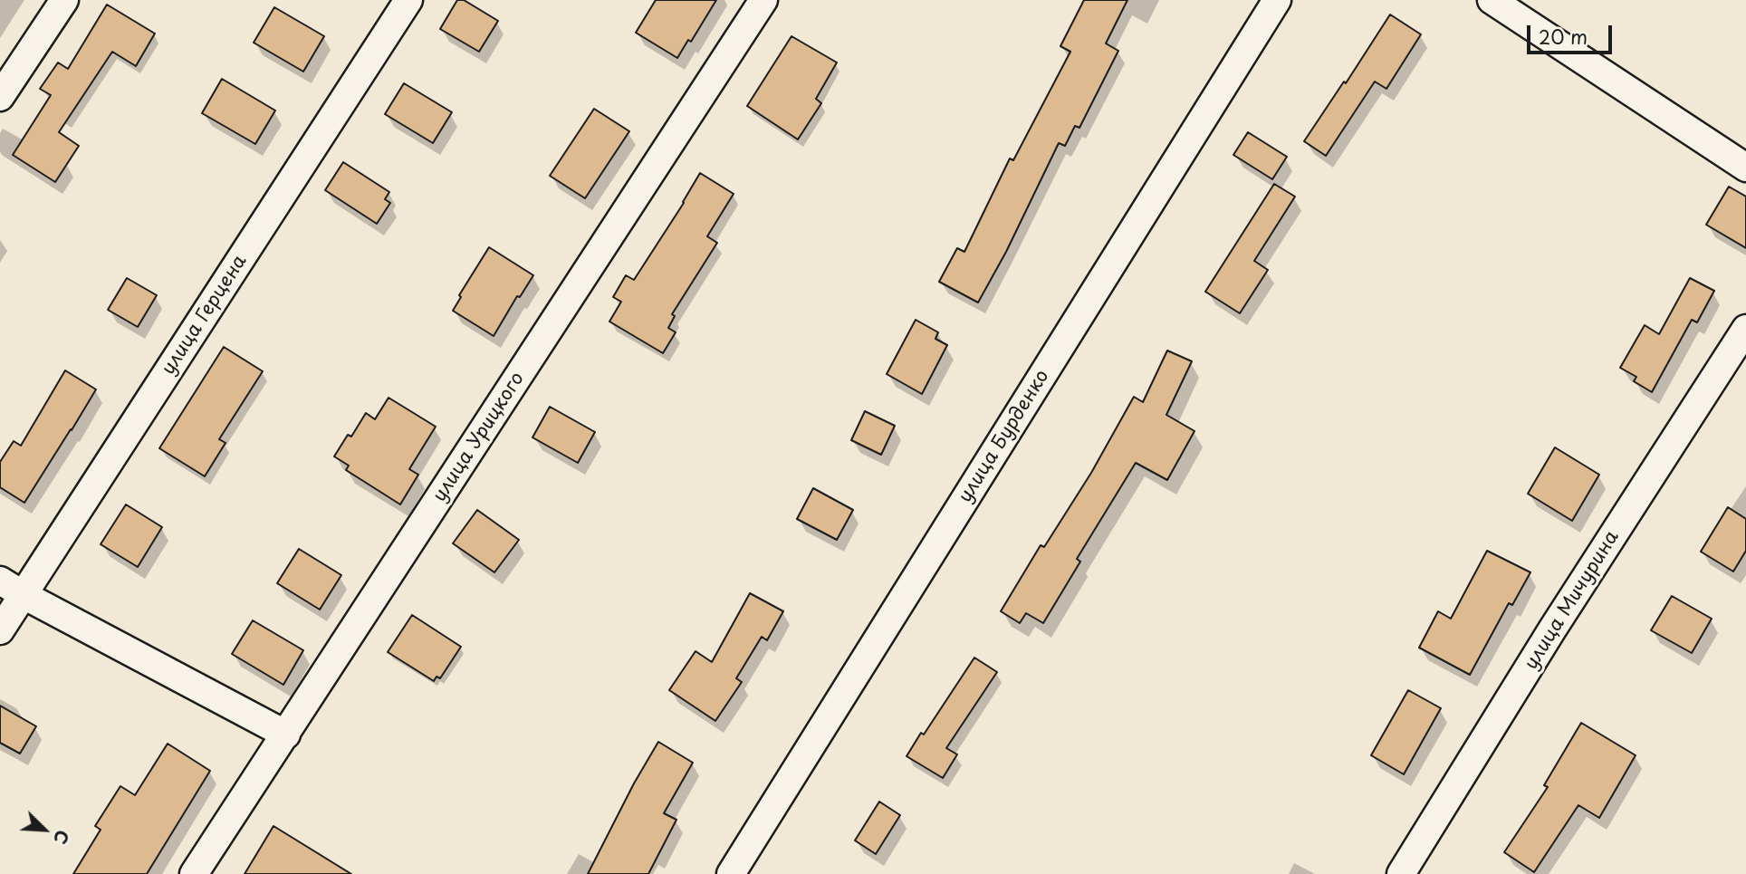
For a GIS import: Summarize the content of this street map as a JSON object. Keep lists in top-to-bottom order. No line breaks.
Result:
{"streets":{"street":["улица Герцена","улица Бурденко","улица Урицкого","улица Мичурина"]},"scale_bar":"20 m","north":"bottom right"}
